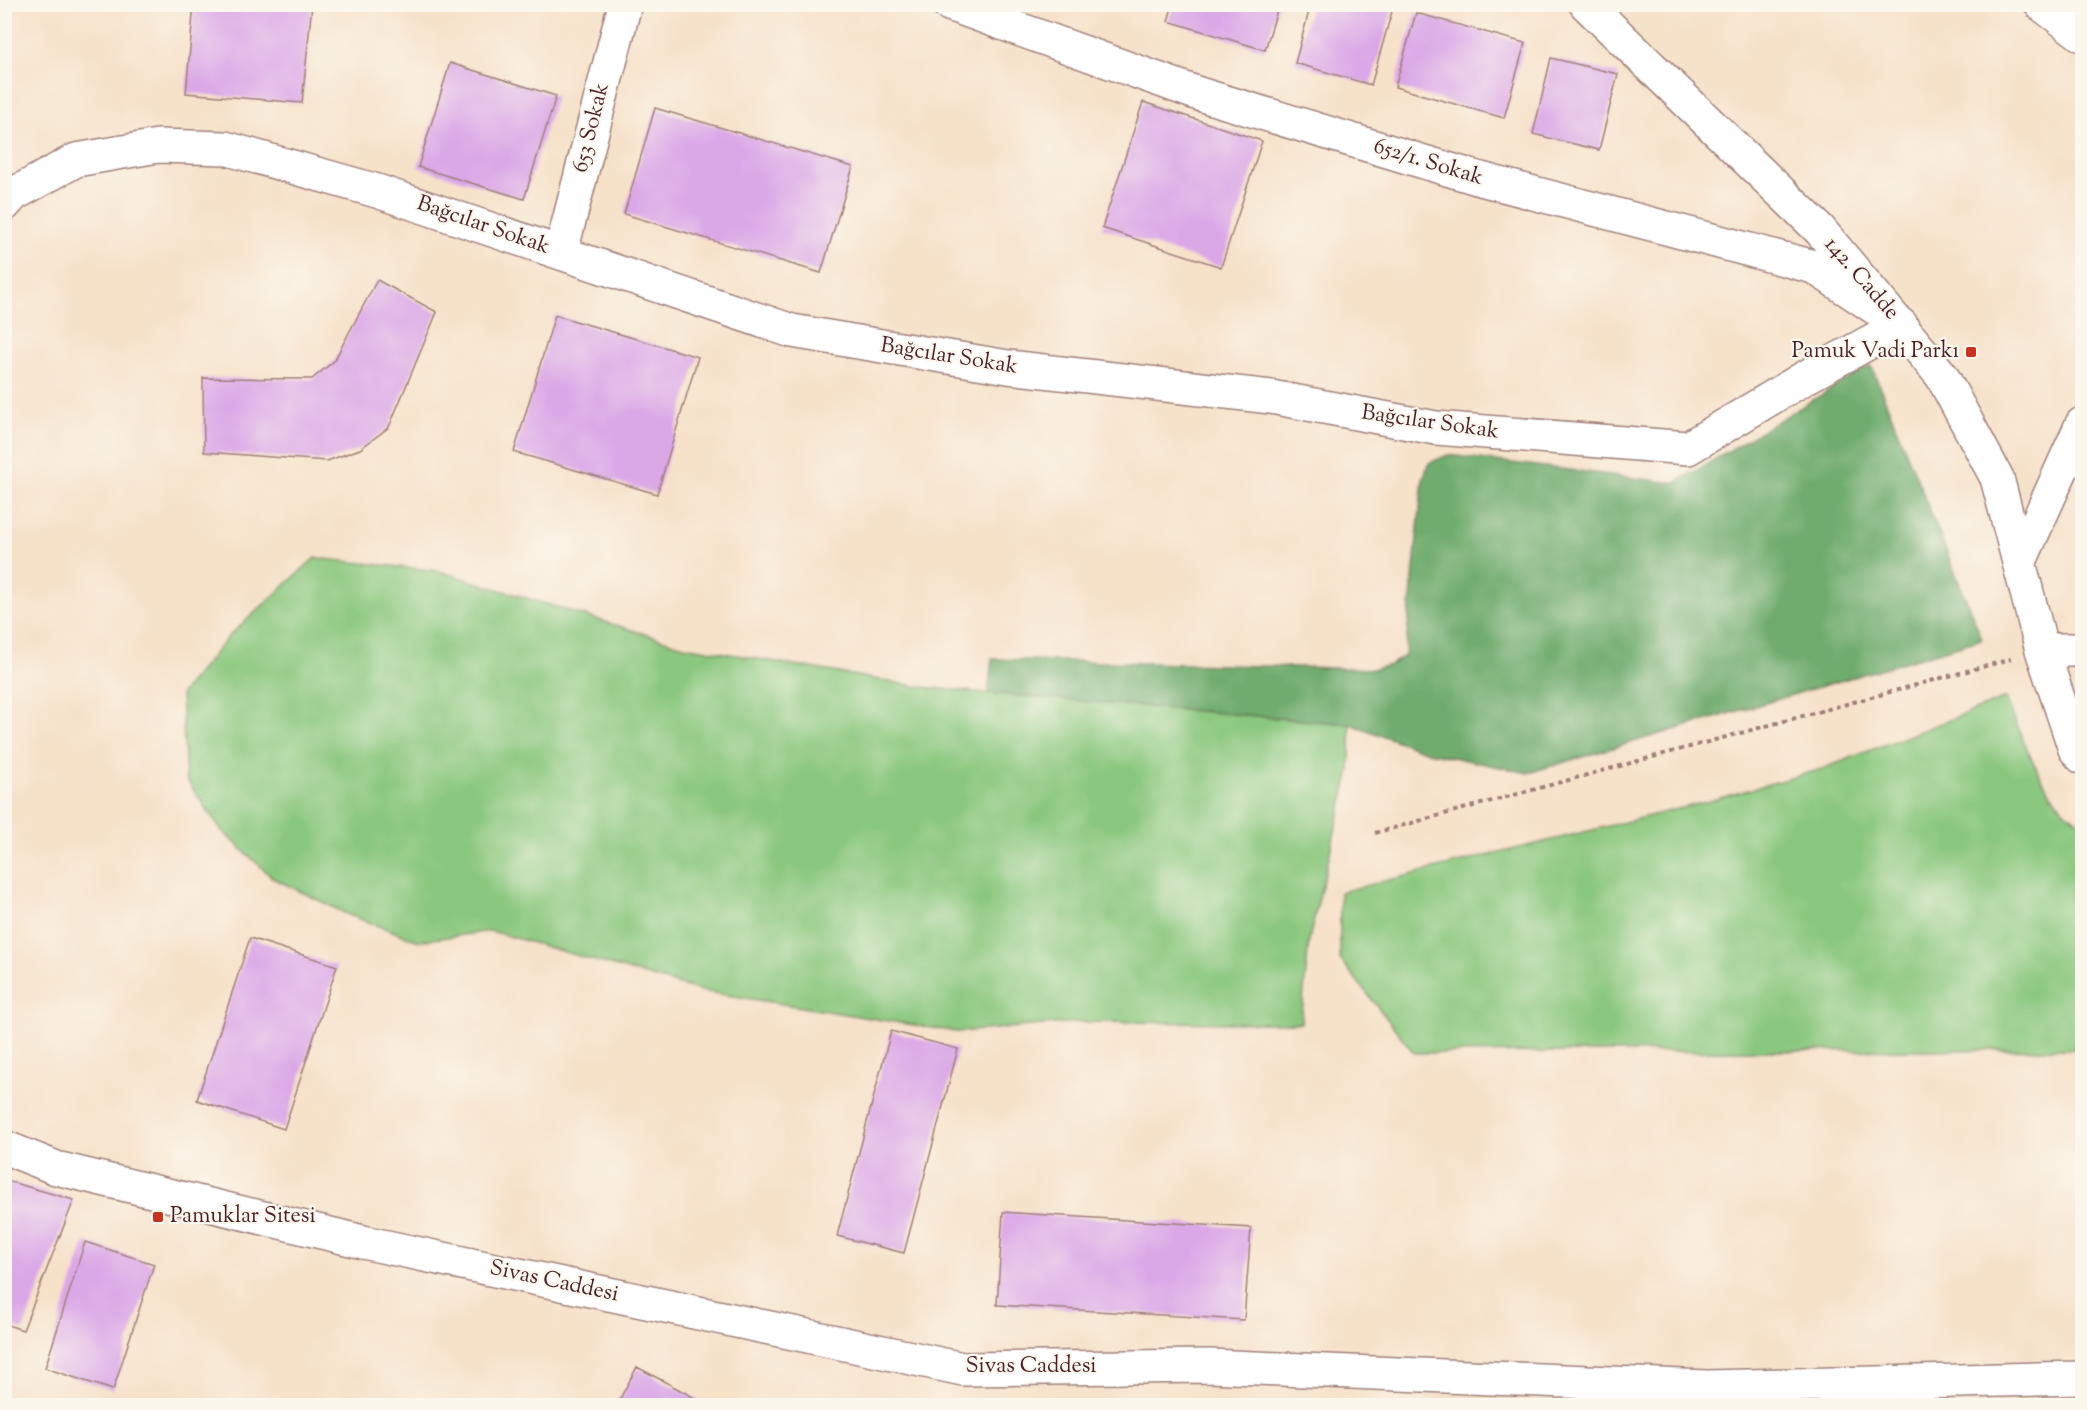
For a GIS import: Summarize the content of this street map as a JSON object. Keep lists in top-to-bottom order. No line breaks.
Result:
{"streets":{"street":["653 Sokak","652/1. Sokak","Bağcılar Sokak","142. Cadde","Sivas Caddesi"]},"crossings":[["653 Sokak","Bağcılar Sokak"],["652/1. Sokak","Bağcılar Sokak"],["652/1. Sokak","142. Cadde"],["Bağcılar Sokak","142. Cadde"]],"places":{"transit":["Pamuk Vadi Parkı","Pamuklar Sitesi"]}}
